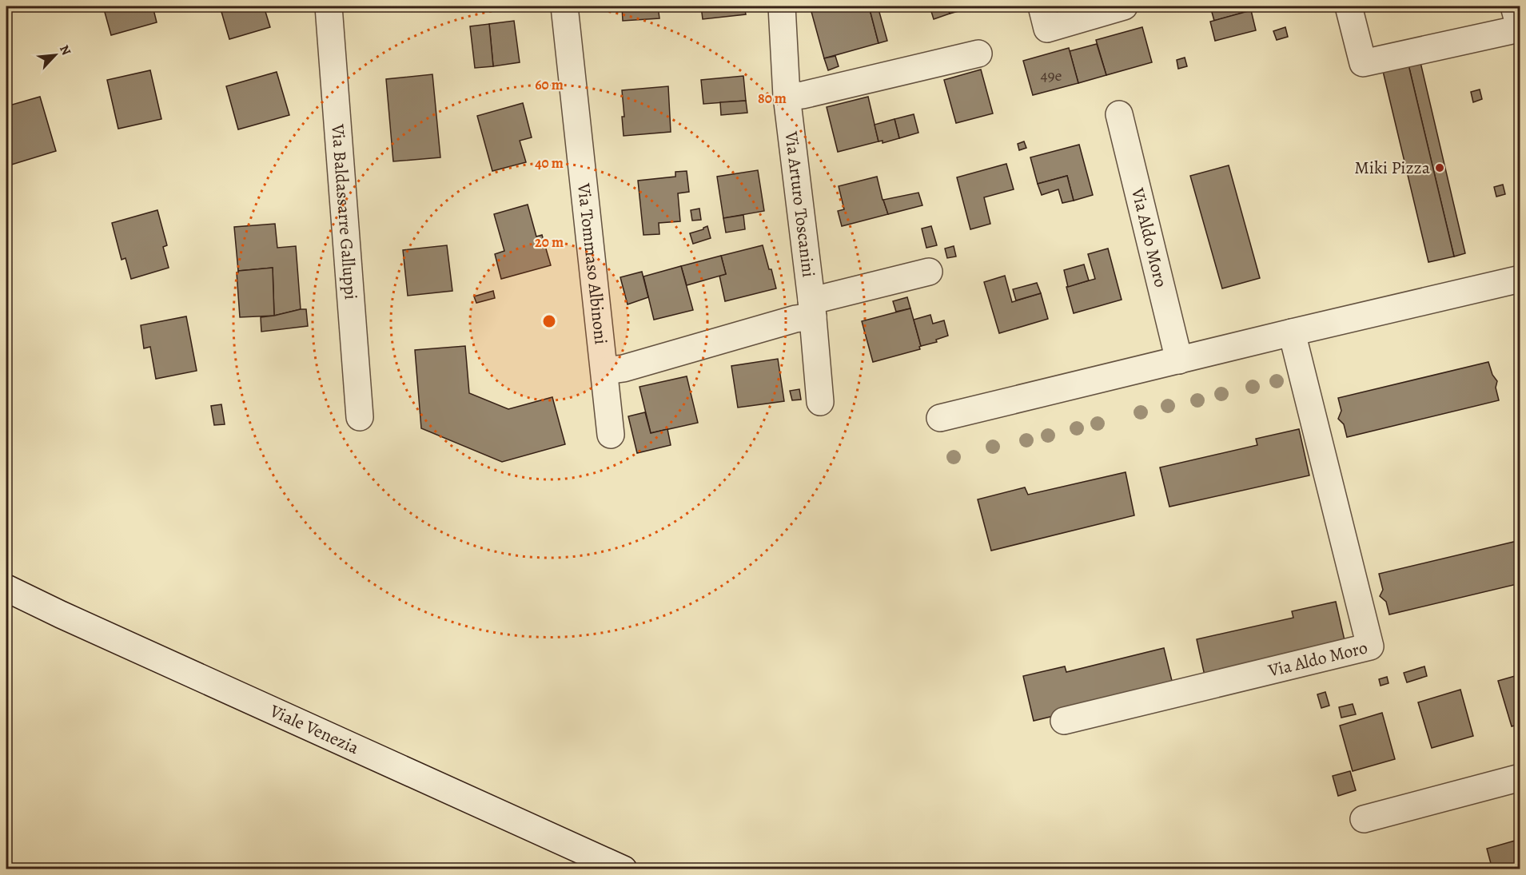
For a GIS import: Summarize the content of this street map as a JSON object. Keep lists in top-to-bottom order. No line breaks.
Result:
{"streets":{"street":["Via Arturo Toscanini","Via Baldassarre Galluppi","Via Aldo Moro","Via Tommaso Albinoni","Viale Venezia"]},"places":["Miki Pizza"],"house_numbers":["49e"],"north":"top right","rings":["60 m","80 m","40 m","20 m"]}
